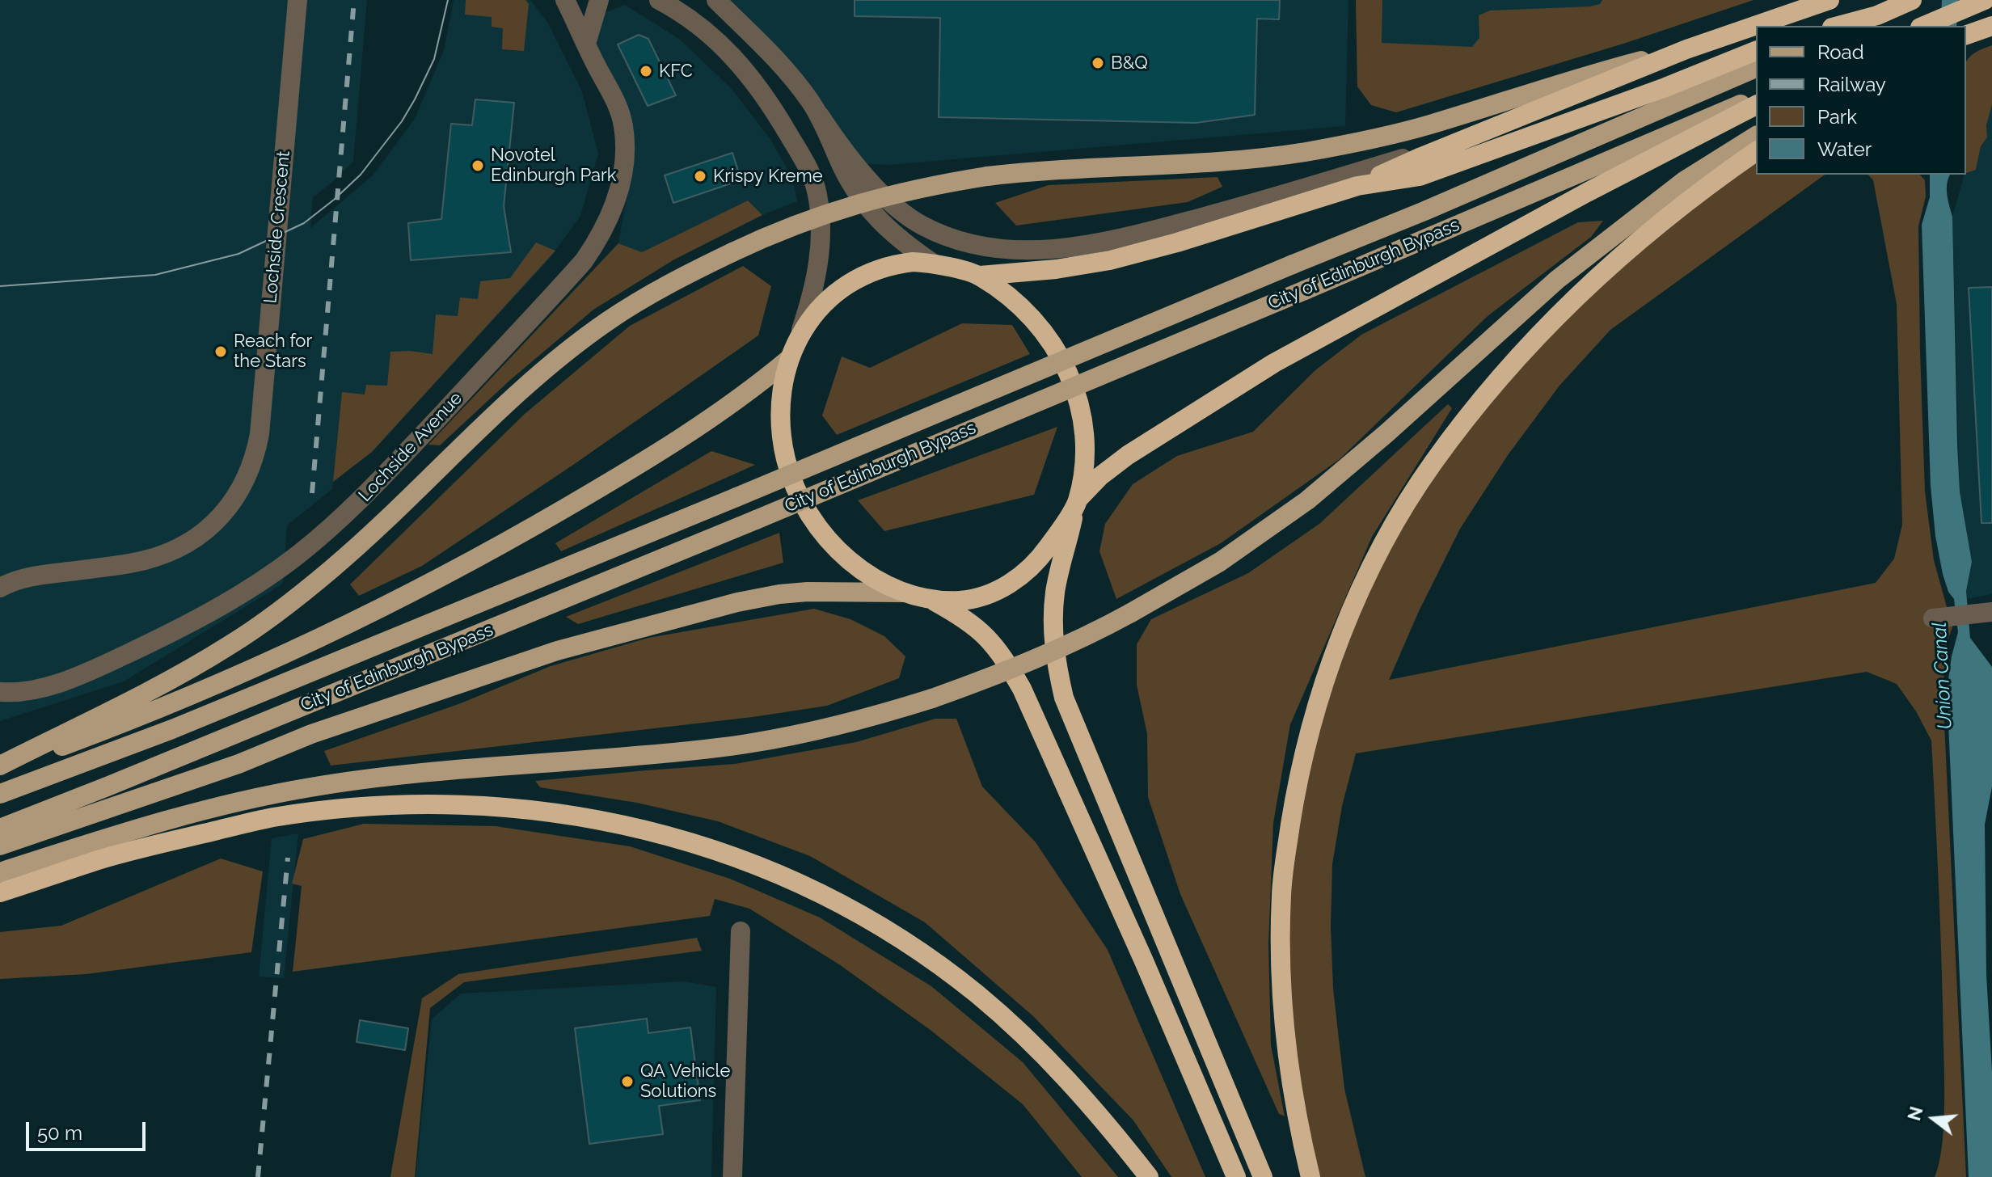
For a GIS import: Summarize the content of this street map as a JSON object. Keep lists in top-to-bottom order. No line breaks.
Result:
{"streets":{"main road":["City of Edinburgh Bypass"],"street":["Lochside Crescent","Lochside Avenue"]},"water":["Union Canal"],"places":["B&Q","KFC","Novotel Edinburgh Park","Krispy Kreme","Reach for the Stars","QA Vehicle Solutions"],"legend":["Road","Railway","Park","Water"],"scale_bar":"50 m","north":"left"}
